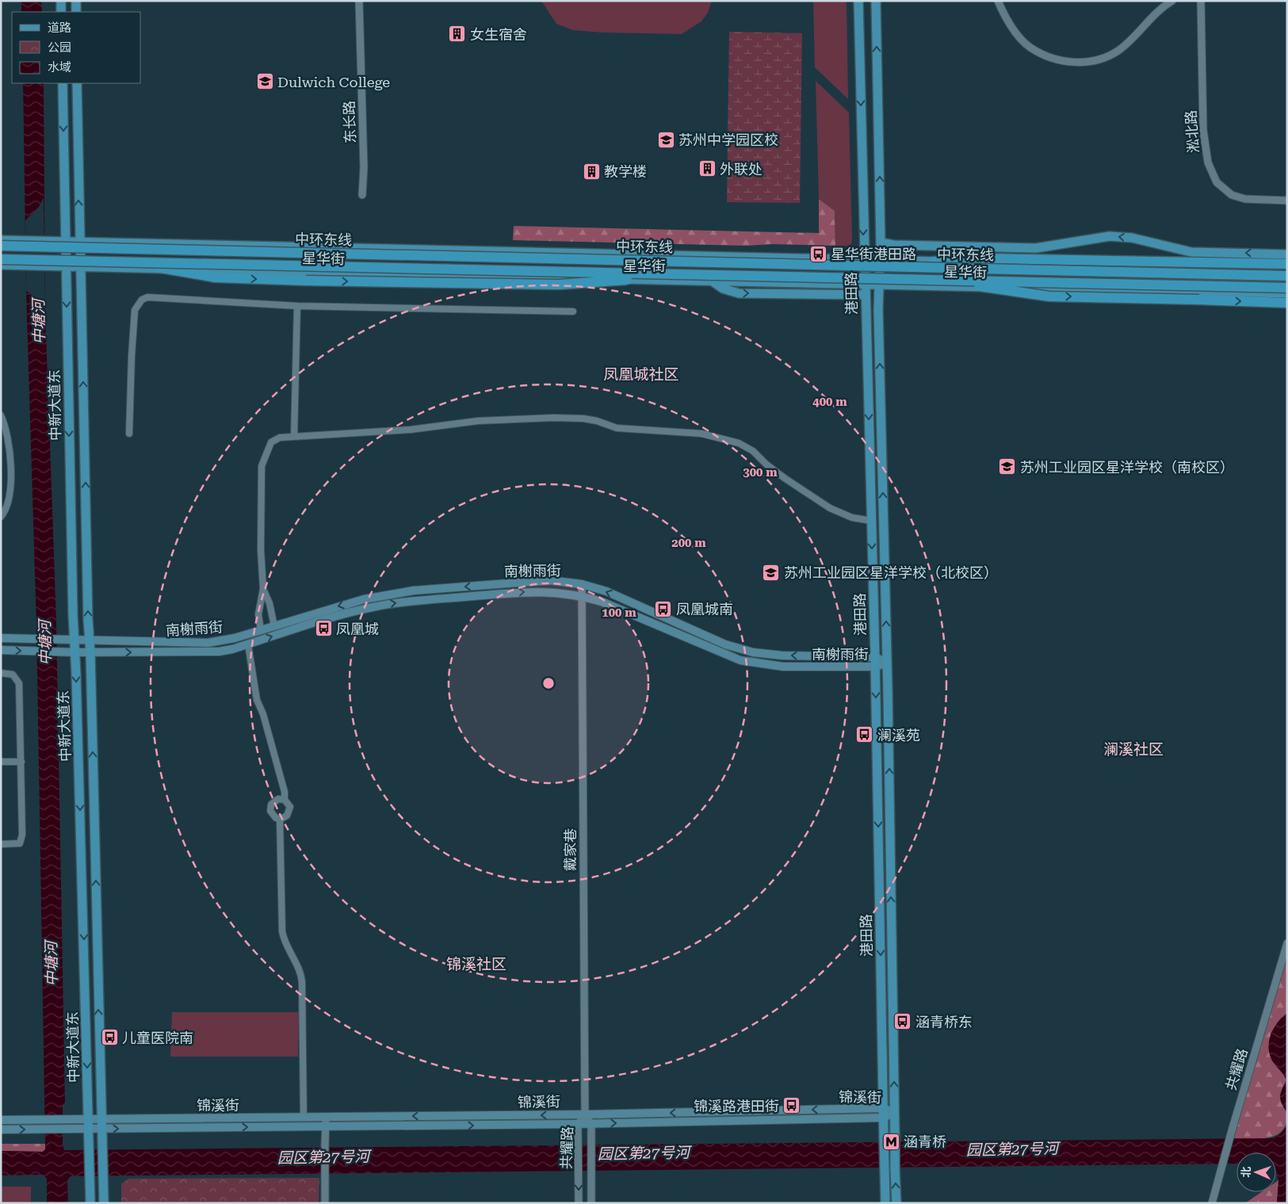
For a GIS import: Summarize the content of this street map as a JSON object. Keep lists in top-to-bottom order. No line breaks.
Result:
{"streets":{"highway":["中环东线"],"main road":["星华街","港田路","中新大道东","南榭雨街","锦溪街"],"street":["东长路","淞北路","戴家巷","共耀路"]},"crossings":[["星华街","港田路"],["星华街","中新大道东"],["港田路","南榭雨街"],["港田路","锦溪街"],["中新大道东","南榭雨街"],["中新大道东","锦溪街"],["南榭雨街","戴家巷"],["戴家巷","共耀路"],["戴家巷","锦溪街"],["共耀路","锦溪街"]],"districts":["凤凰城社区","澜溪社区","锦溪社区"],"water":["中塘河","园区第27号河"],"places":{"building":["女生宿舍","外联处","教学楼"],"school or university":["Dulwich College","苏州中学园区校","苏州工业园区星洋学校（南校区）","苏州工业园区星洋学校（北校区）"],"bus stop":["星华街港田路","凤凰城南","凤凰城","澜溪苑","涵青桥东","儿童医院南","锦溪路港田街"],"metro station":["涵青桥"]},"legend":["道路","公园","水域"],"north":"left","rings":["400 m","300 m","200 m","100 m"]}
